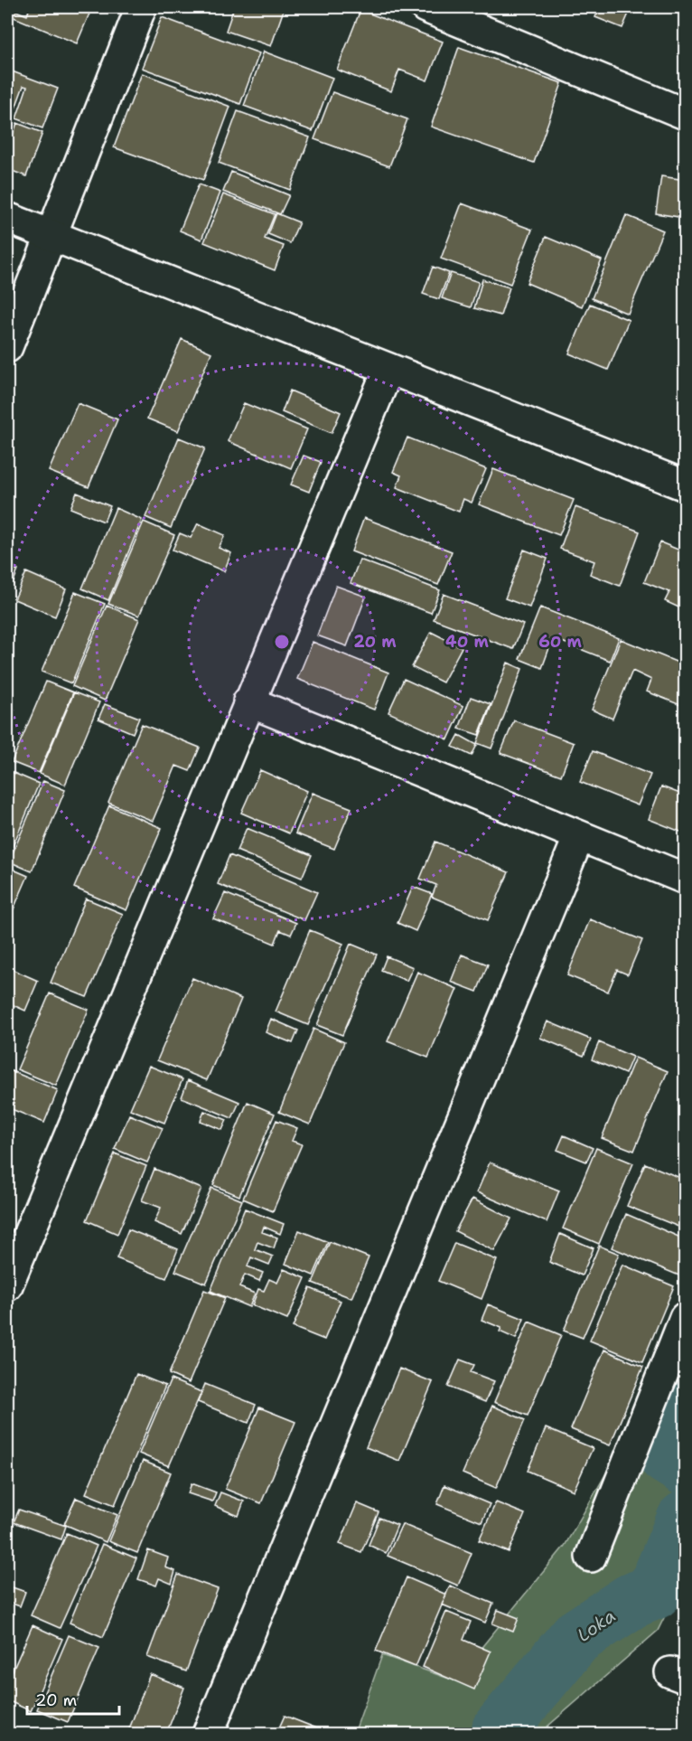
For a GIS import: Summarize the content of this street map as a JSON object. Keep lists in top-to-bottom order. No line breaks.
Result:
{"water":["Loka"],"scale_bar":"20 m","rings":["20 m","40 m","60 m"]}
